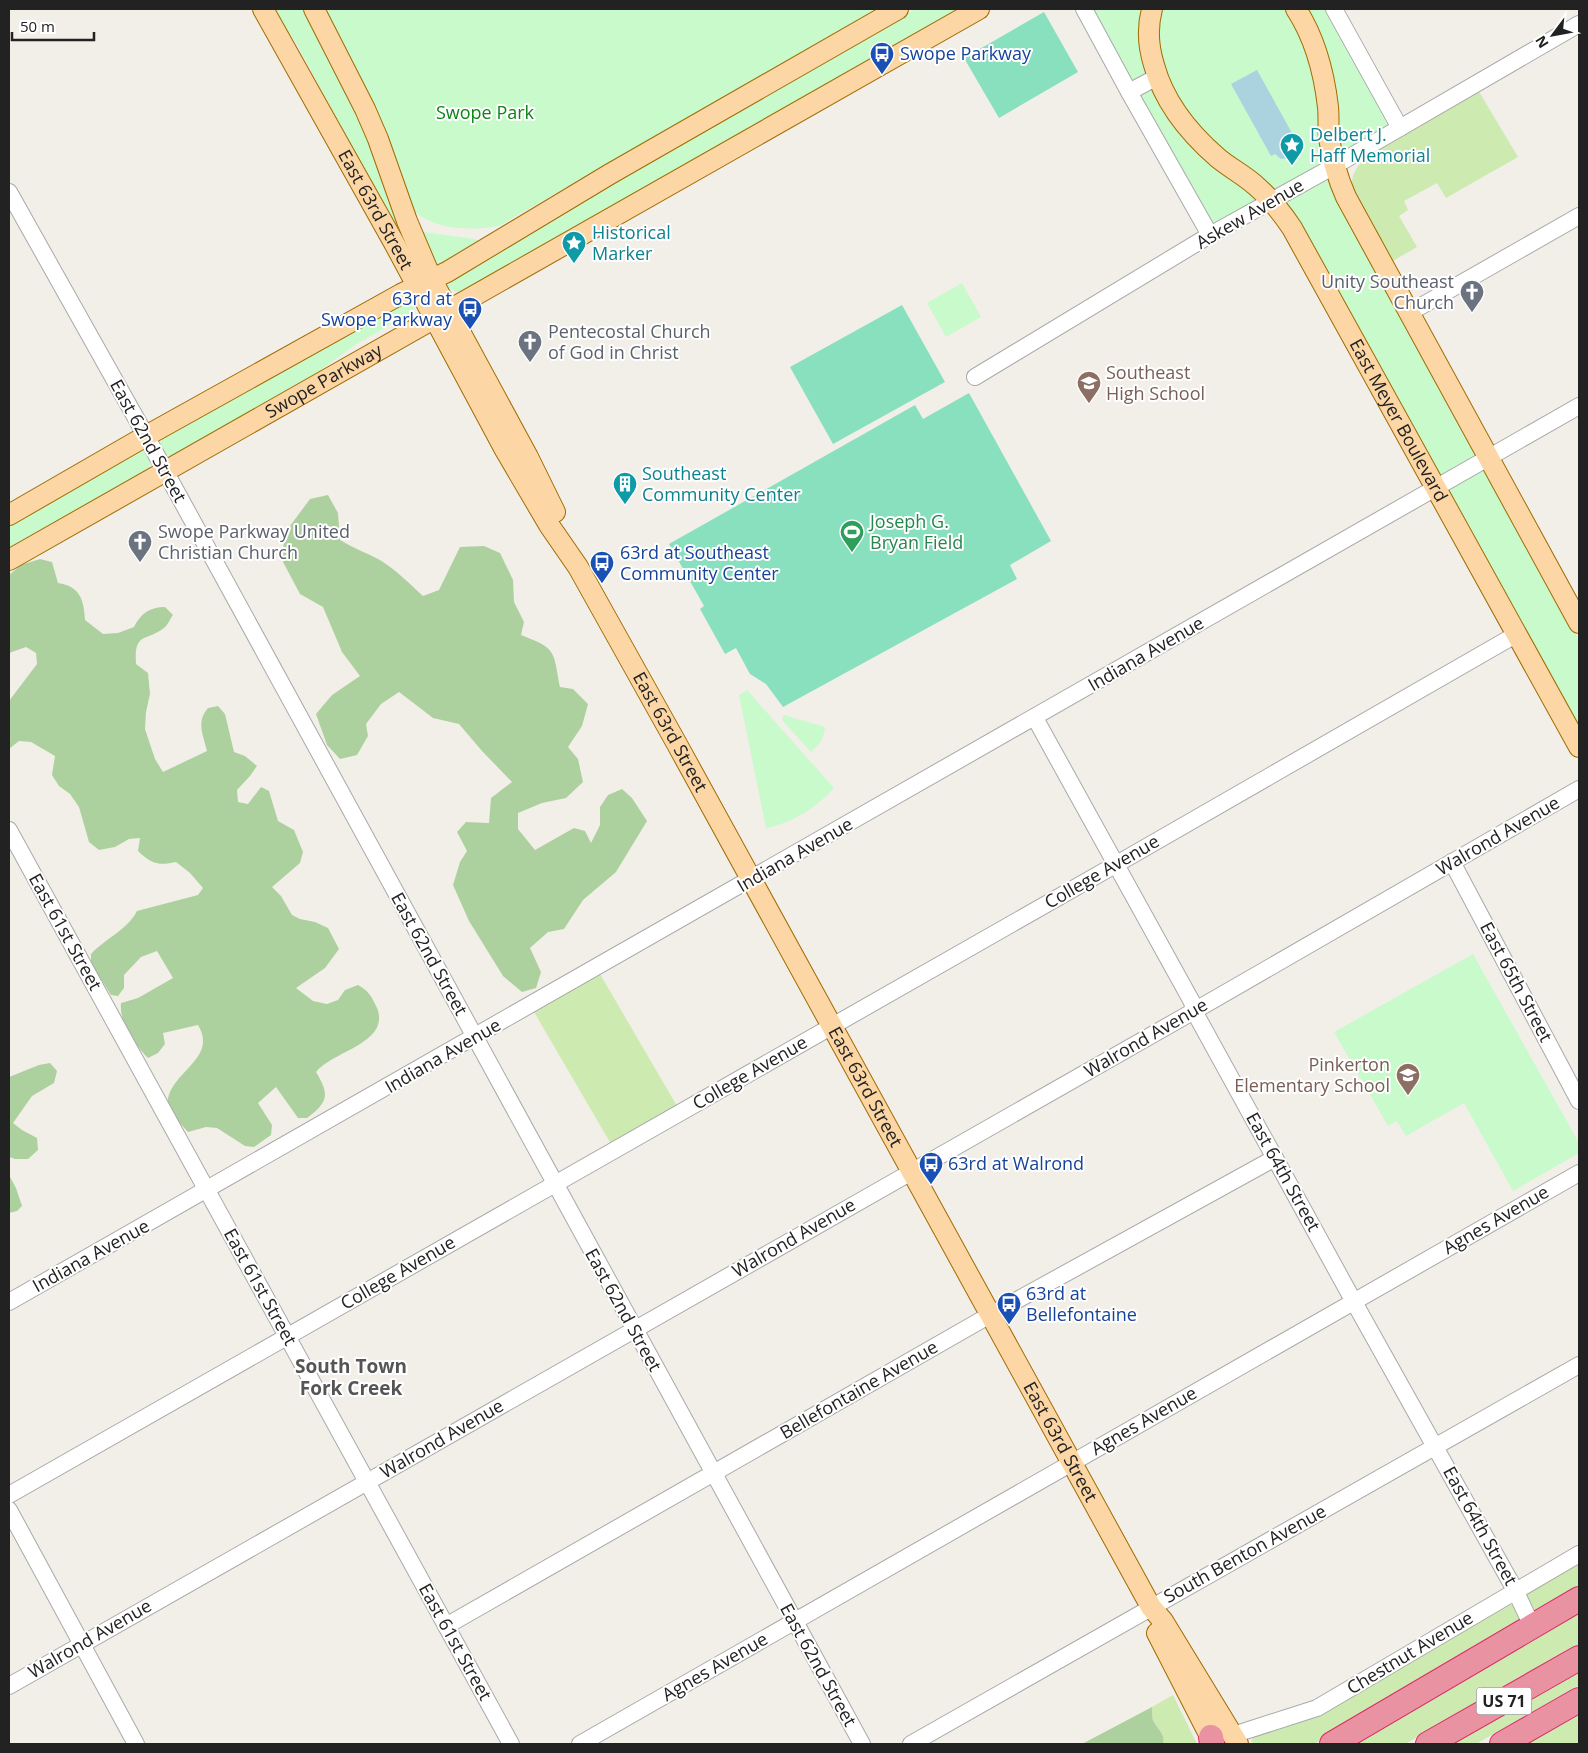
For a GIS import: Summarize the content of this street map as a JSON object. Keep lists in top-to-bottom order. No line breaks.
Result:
{"streets":{"highway":["US 71"],"main road":["East 63rd Street","Swope Parkway","East Meyer Boulevard"],"street":["Askew Avenue","East 62nd Street","Indiana Avenue","Walrond Avenue","College Avenue","East 61st Street","East 65th Street","East 64th Street","Agnes Avenue","Bellefontaine Avenue","South Benton Avenue","Chestnut Avenue"]},"crossings":[["East 63rd Street","Swope Parkway"],["East 63rd Street","Indiana Avenue"],["East 63rd Street","Walrond Avenue"],["East 63rd Street","College Avenue"],["East 63rd Street","Agnes Avenue"],["East 63rd Street","Bellefontaine Avenue"],["East 63rd Street","South Benton Avenue"],["East 63rd Street","Chestnut Avenue"],["Askew Avenue","East Meyer Boulevard"],["Swope Parkway","East 62nd Street"],["East Meyer Boulevard","Indiana Avenue"],["East Meyer Boulevard","College Avenue"],["East 62nd Street","Indiana Avenue"],["East 62nd Street","Walrond Avenue"],["East 62nd Street","College Avenue"],["East 62nd Street","Agnes Avenue"],["East 62nd Street","Bellefontaine Avenue"],["Indiana Avenue","East 61st Street"],["Indiana Avenue","East 64th Street"],["Walrond Avenue","East 61st Street"],["Walrond Avenue","East 65th Street"],["Walrond Avenue","East 64th Street"],["College Avenue","East 61st Street"],["College Avenue","East 64th Street"],["East 61st Street","Bellefontaine Avenue"],["East 64th Street","Agnes Avenue"],["East 64th Street","Bellefontaine Avenue"],["East 64th Street","South Benton Avenue"],["East 64th Street","Chestnut Avenue"]],"districts":["South Town Fork Creek"],"parks":["Swope Park"],"places":{"bus stop":["Swope Parkway","63rd at Swope Parkway","63rd at Southeast Community Center","63rd at Walrond","63rd at Bellefontaine"],"place":["Delbert J. Haff Memorial","Historical Marker"],"church":["Unity Southeast Church","Pentecostal Church of God in Christ","Swope Parkway United Christian Church"],"school or university":["Southeast High School","Pinkerton Elementary School"],"building":["Southeast Community Center"],"sports":["Joseph G. Bryan Field"]},"scale_bar":"50 m","north":"bottom left"}
